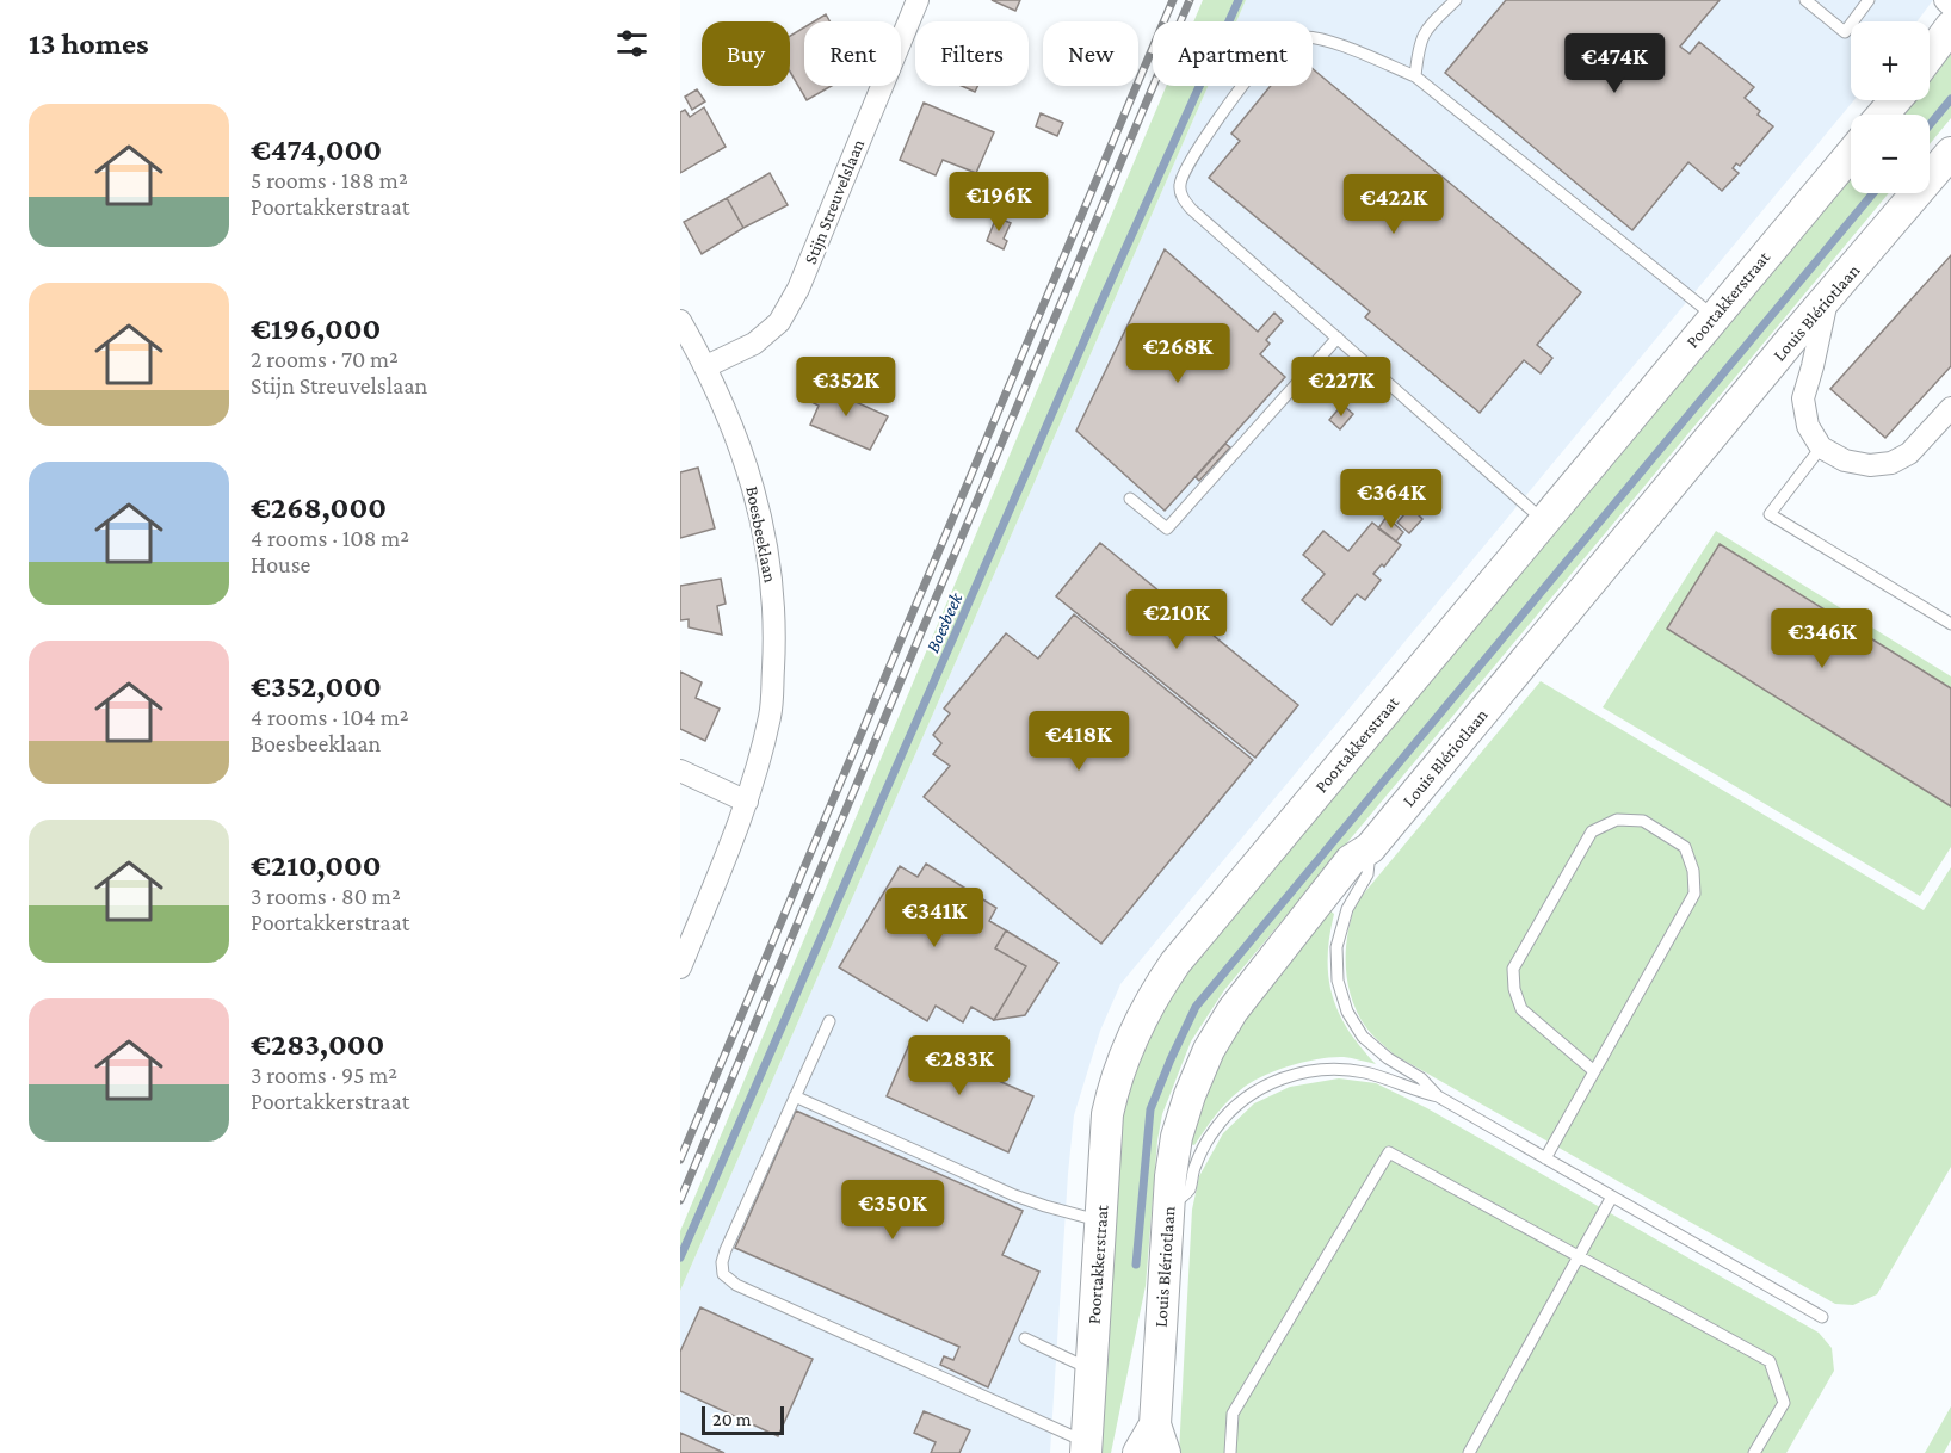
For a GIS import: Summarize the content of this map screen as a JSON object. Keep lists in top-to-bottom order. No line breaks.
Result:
{"streets":{"street":["Stijn Streuvelslaan","Poortakkerstraat","Louis Blériotlaan","Boesbeeklaan"]},"crossings":[["Stijn Streuvelslaan","Boesbeeklaan"]],"water":["Boesbeek"],"scale_bar":"20 m","page":{"heading":"13 homes","map_buttons":["+","−"],"chip":["Buy","Rent","Filters","New","Apartment"],"price":["€474K","€196K","€422K","€268K","€352K","€227K","€364K","€210K","€346K","€418K","€341K","€283K","€350K"],"list":[{"name":"€474,000","note":"5 rooms · 188 m² · Poortakkerstraat"},{"name":"€196,000","note":"2 rooms · 70 m² · Stijn Streuvelslaan"},{"name":"€268,000","note":"4 rooms · 108 m² · House"},{"name":"€352,000","note":"4 rooms · 104 m² · Boesbeeklaan"},{"name":"€210,000","note":"3 rooms · 80 m² · Poortakkerstraat"},{"name":"€283,000","note":"3 rooms · 95 m² · Poortakkerstraat"}],"scale":"20 m"}}
